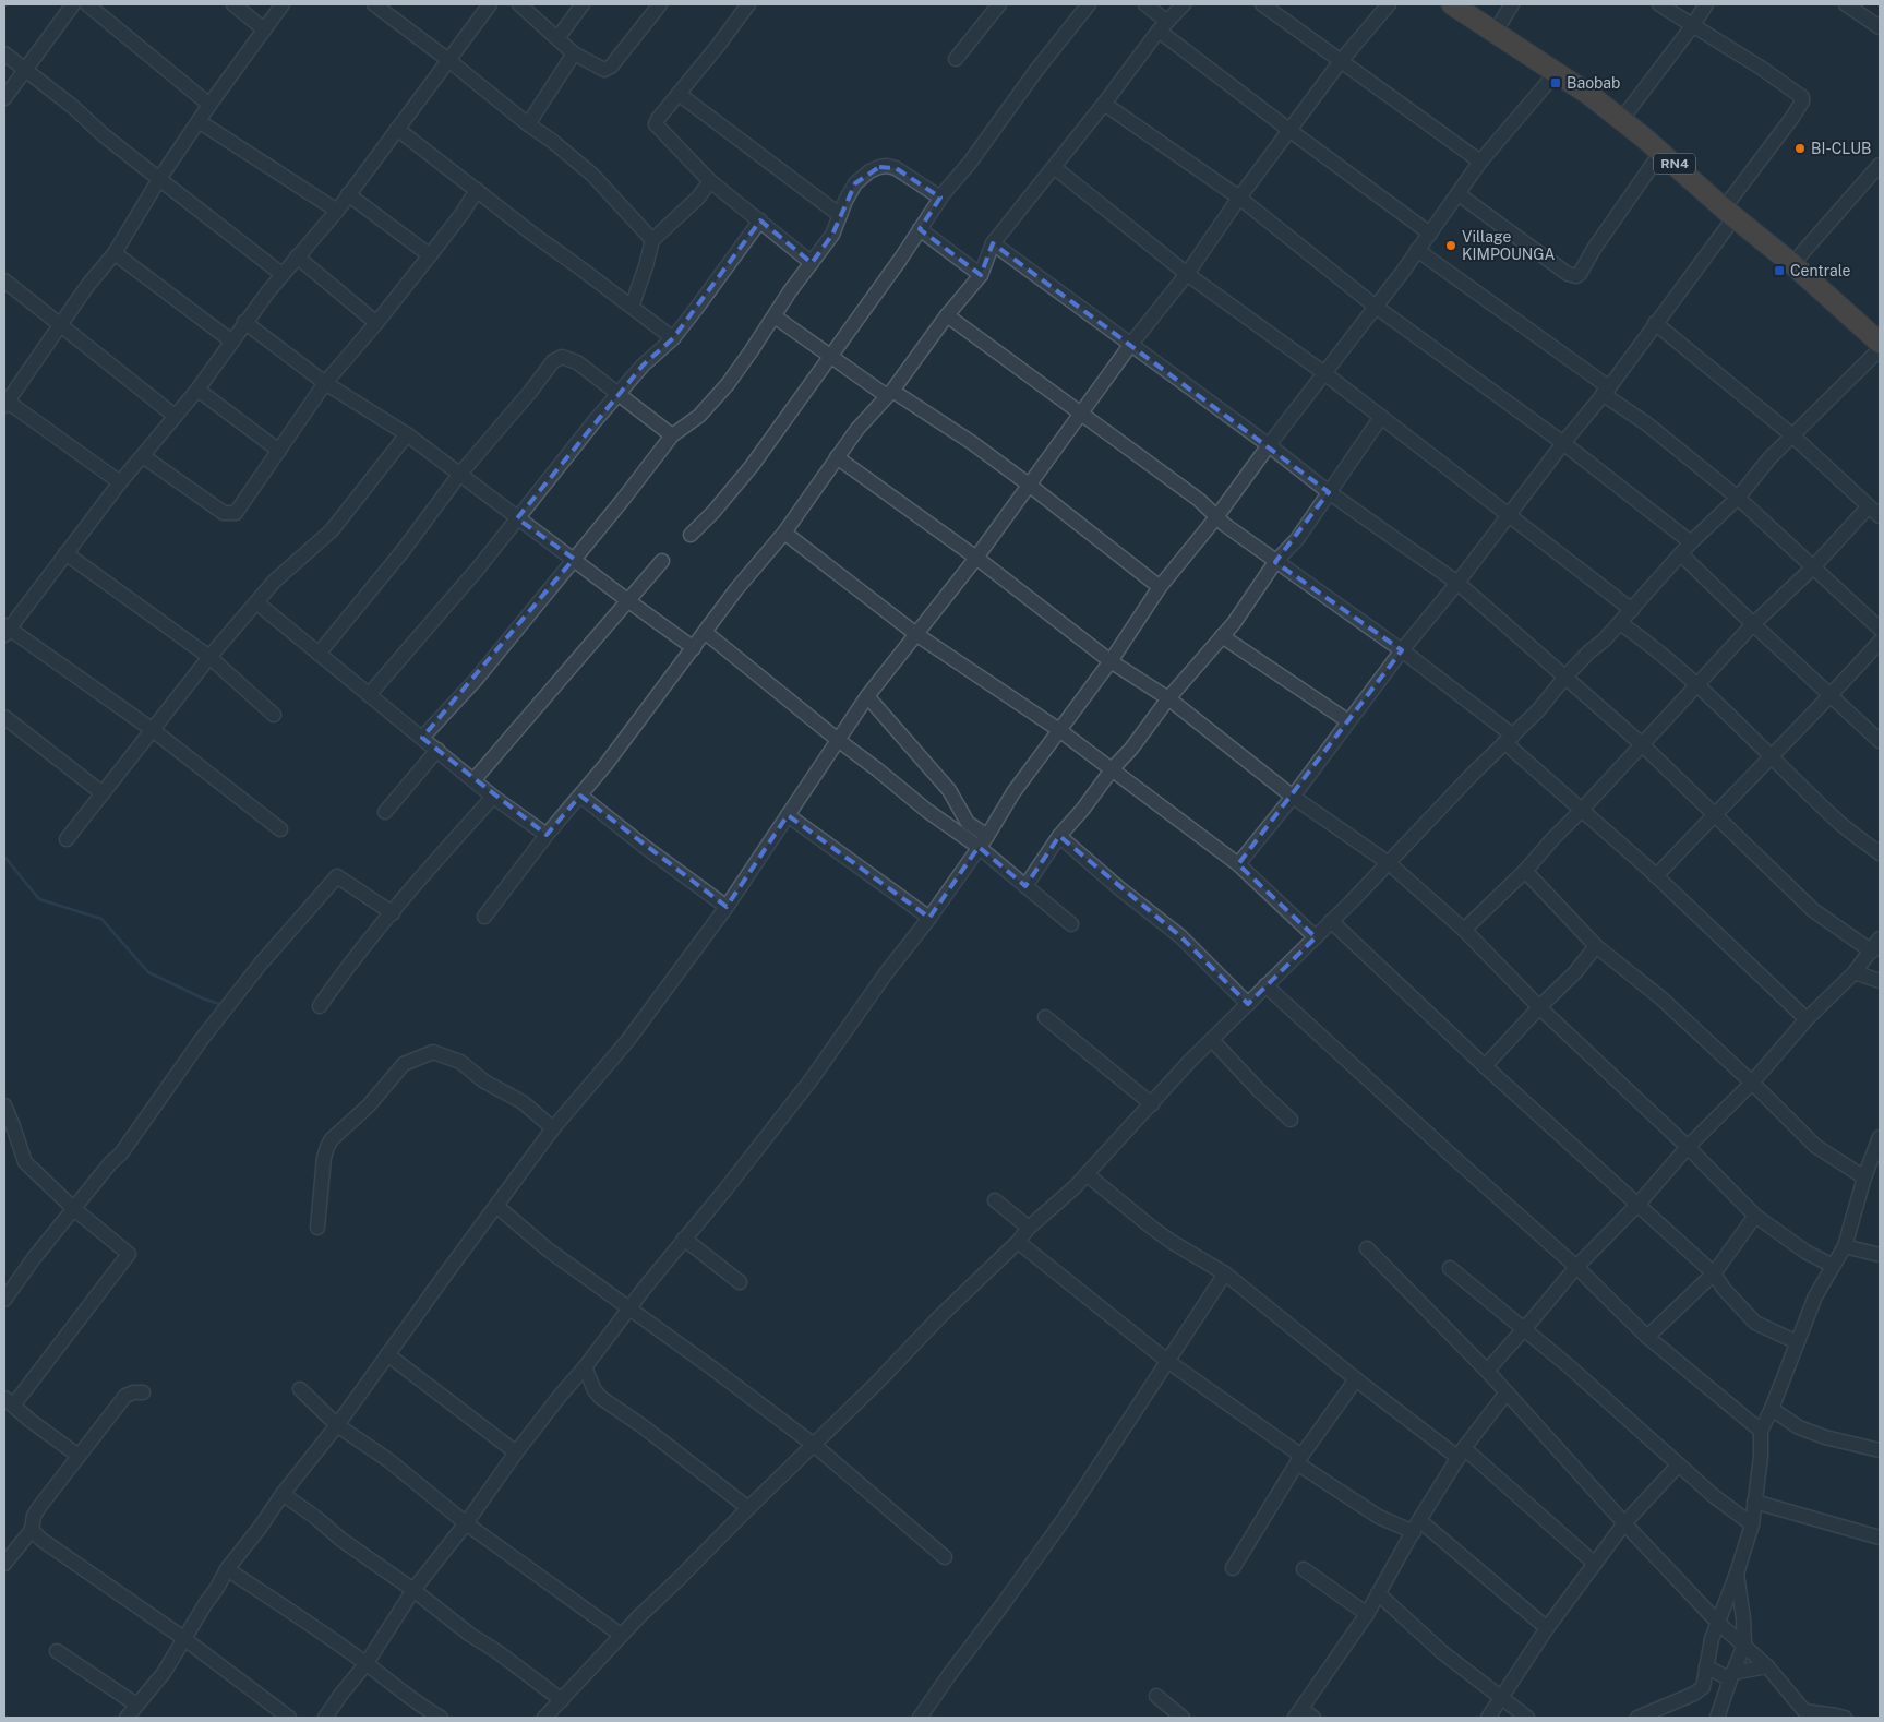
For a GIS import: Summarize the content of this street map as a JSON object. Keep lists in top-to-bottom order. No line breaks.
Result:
{"streets":{"highway":["RN4"]},"places":{"transit":["Baobab","Centrale"],"other":["BI-CLUB","Village KIMPOUNGA"]}}
